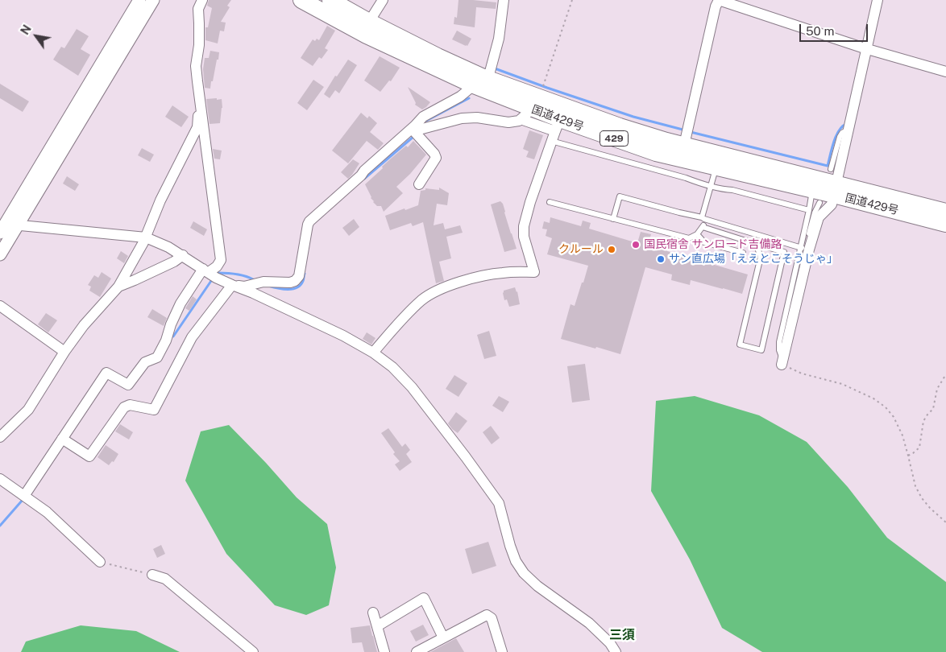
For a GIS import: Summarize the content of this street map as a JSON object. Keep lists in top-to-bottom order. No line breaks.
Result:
{"streets":{"highway":["国道429号","429"]},"districts":["三須"],"places":["国民宿舎 サンロード吉備路","クルール","サン直広場「ええとこそうじゃ」"],"scale_bar":"50 m","north":"top left"}
